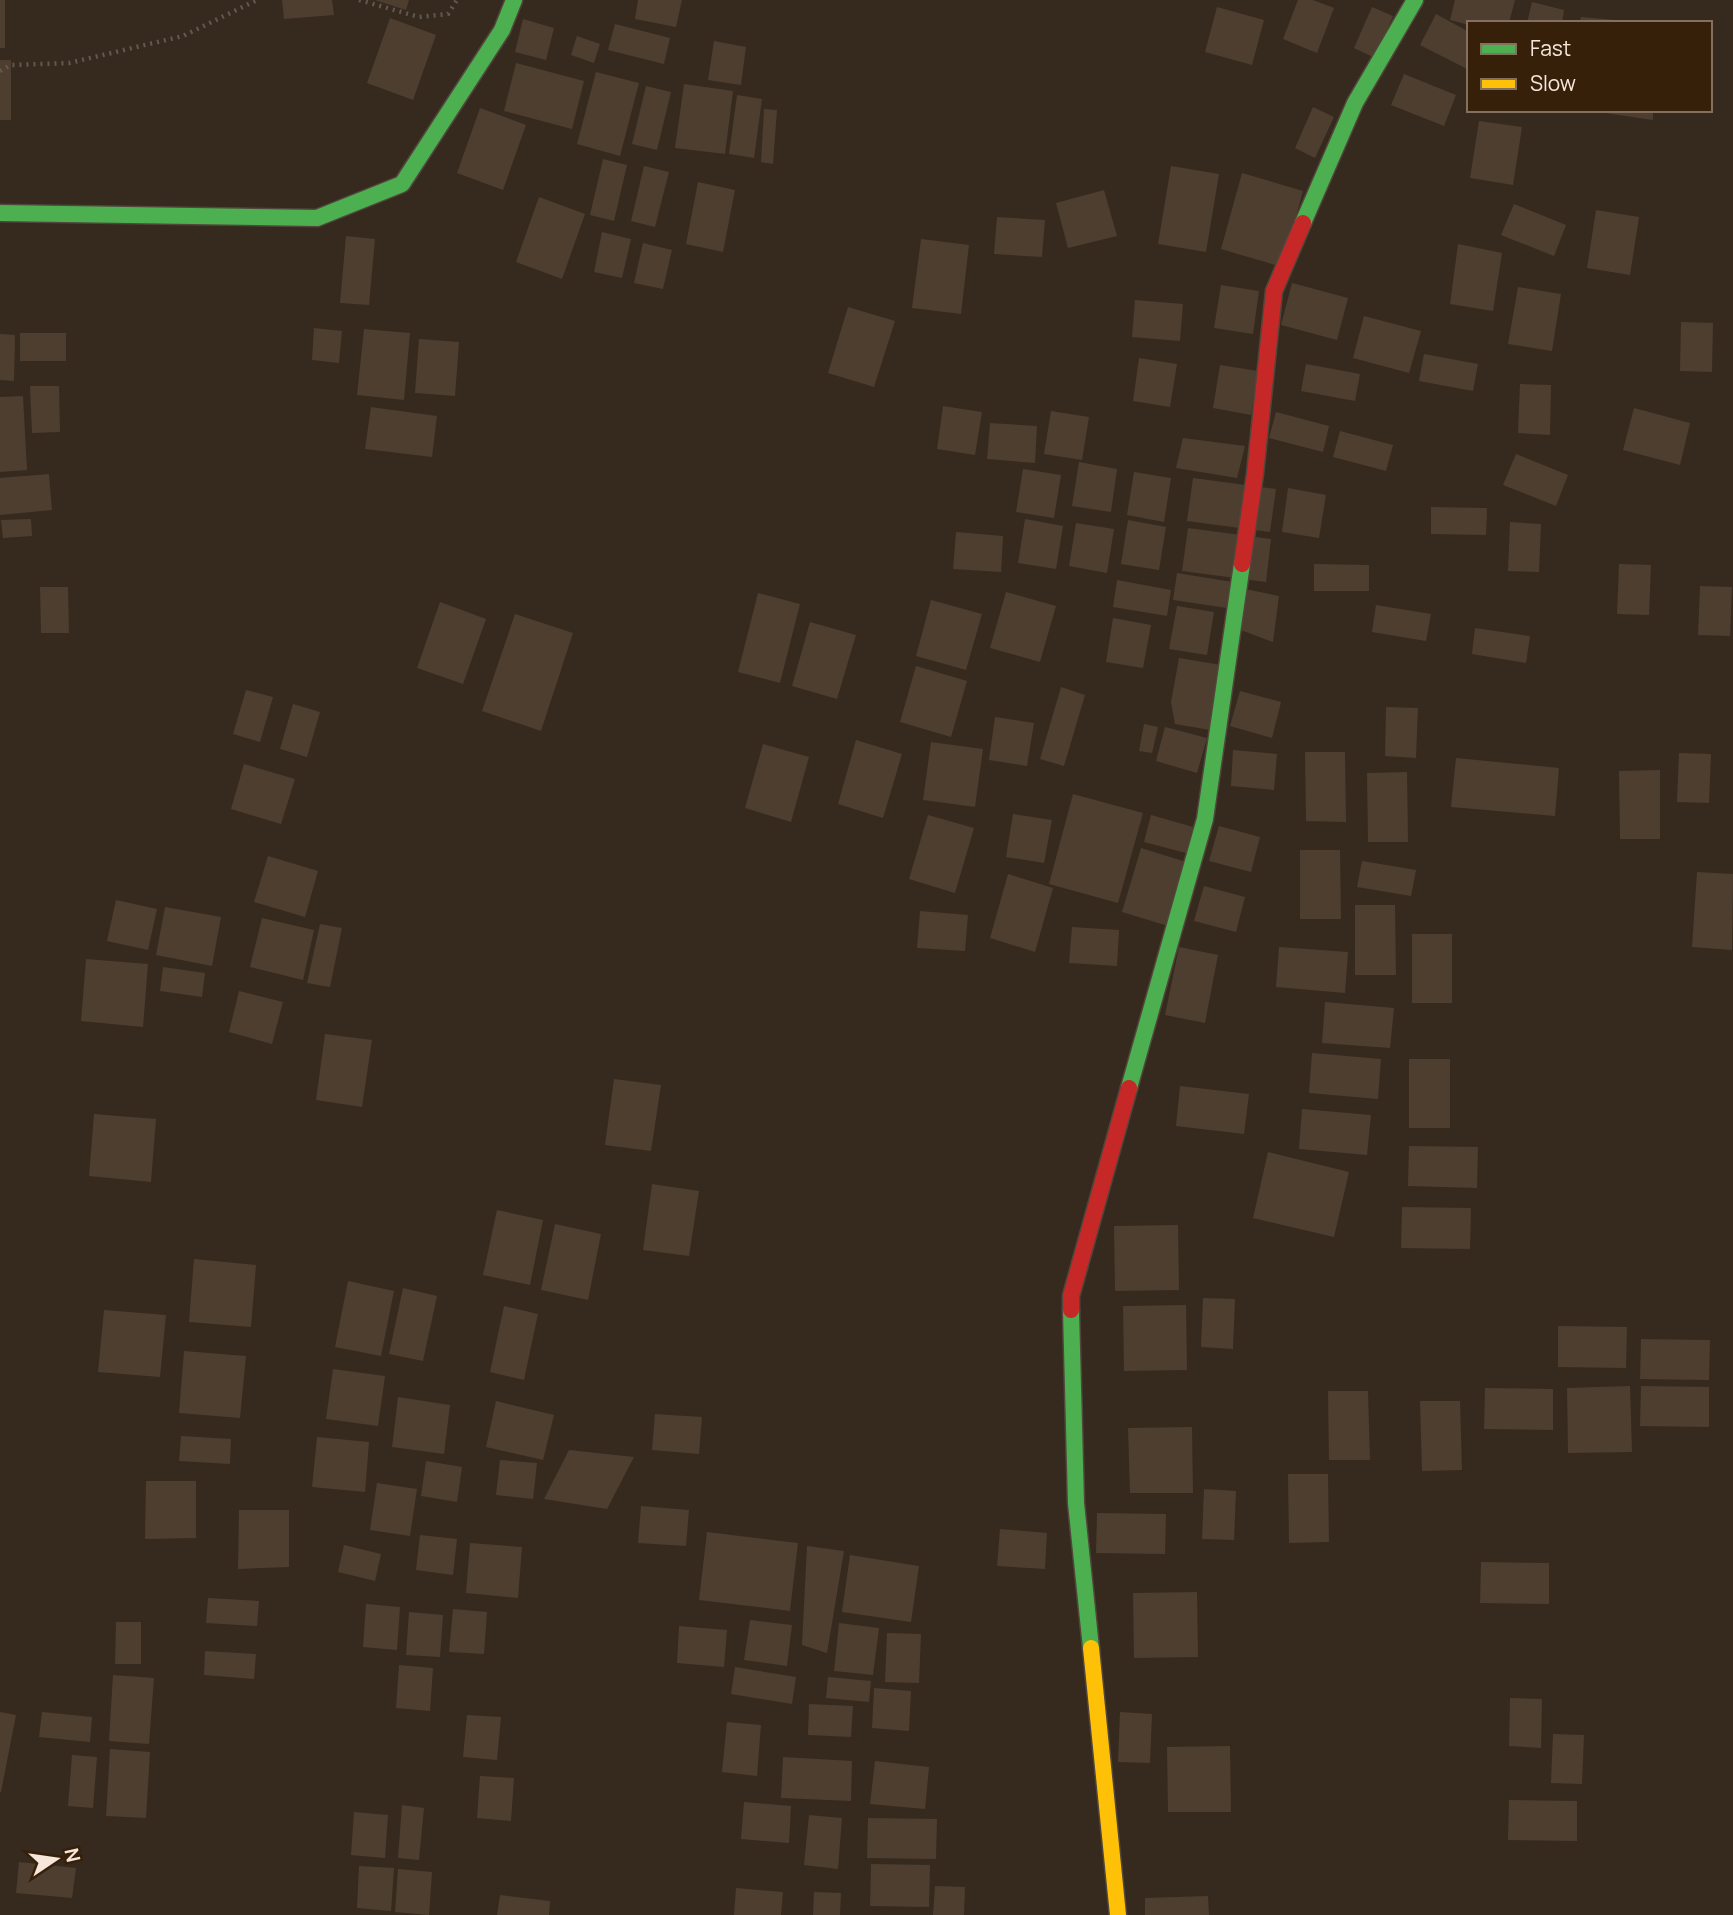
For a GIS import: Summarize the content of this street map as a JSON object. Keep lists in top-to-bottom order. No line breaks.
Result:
{"legend":["Fast","Slow"],"north":"right"}
